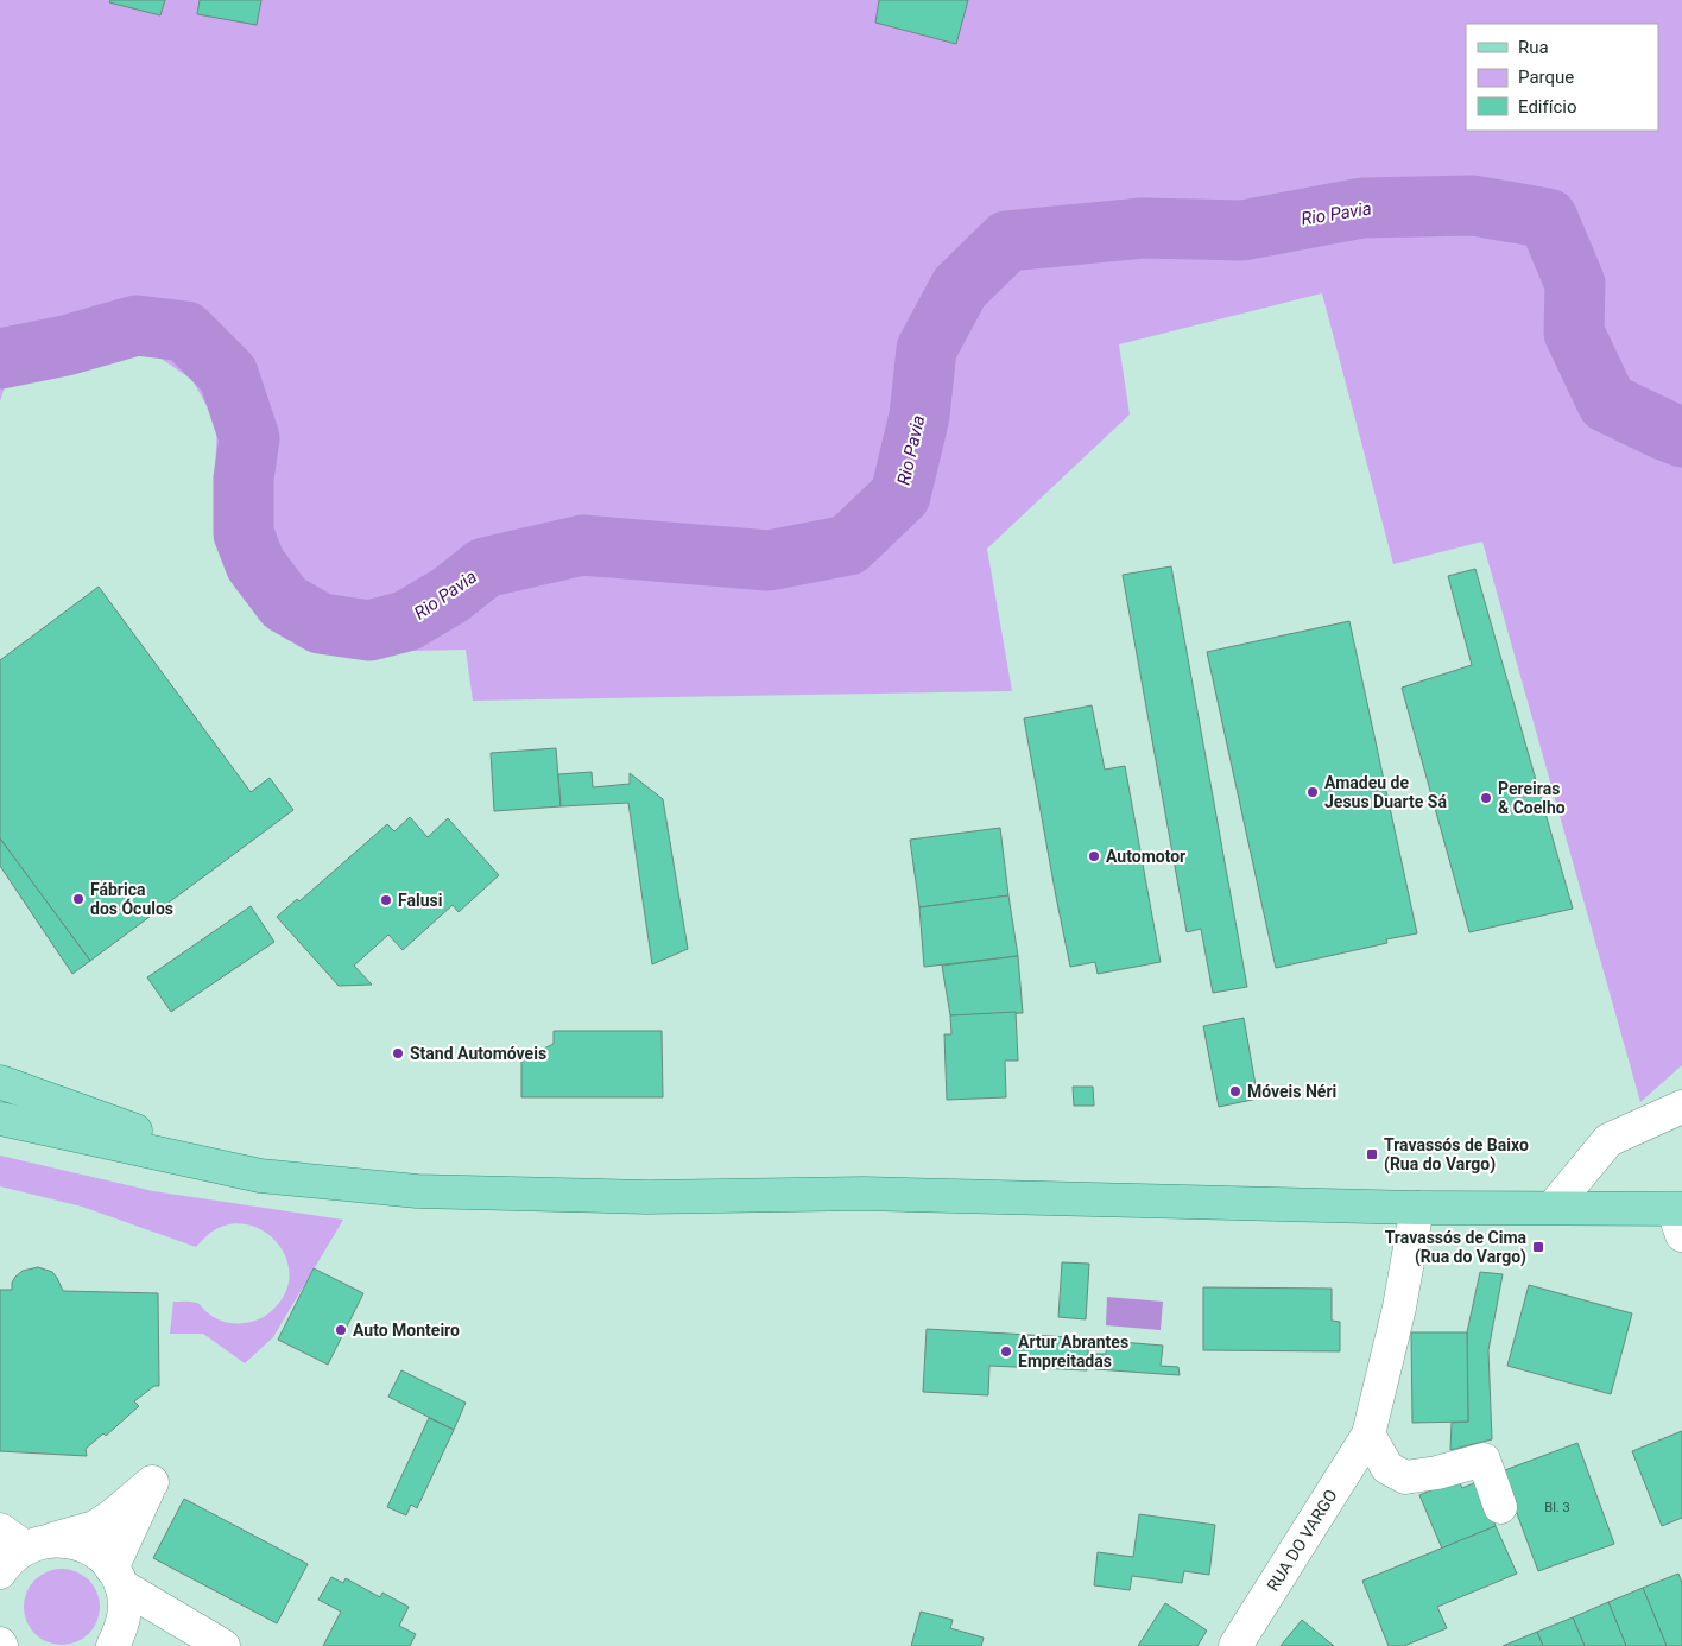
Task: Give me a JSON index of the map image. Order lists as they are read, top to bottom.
{
  "streets": {
    "street": ["RUA DO VARGO"]
  },
  "water": ["Rio Pavia"],
  "places": {
    "other": [
      "Amadeu de Jesus Duarte Sá",
      "Pereiras & Coelho",
      "Automotor",
      "Fábrica dos Óculos",
      "Falusi",
      "Stand Automóveis",
      "Móveis Néri",
      "Auto Monteiro",
      "Artur Abrantes Empreitadas"
    ],
    "transit": ["Travassós de Baixo (Rua do Vargo)", "Travassós de Cima (Rua do Vargo)"]
  },
  "house_numbers": ["Bl. 3"],
  "legend": ["Rua", "Parque", "Edifício"]
}
